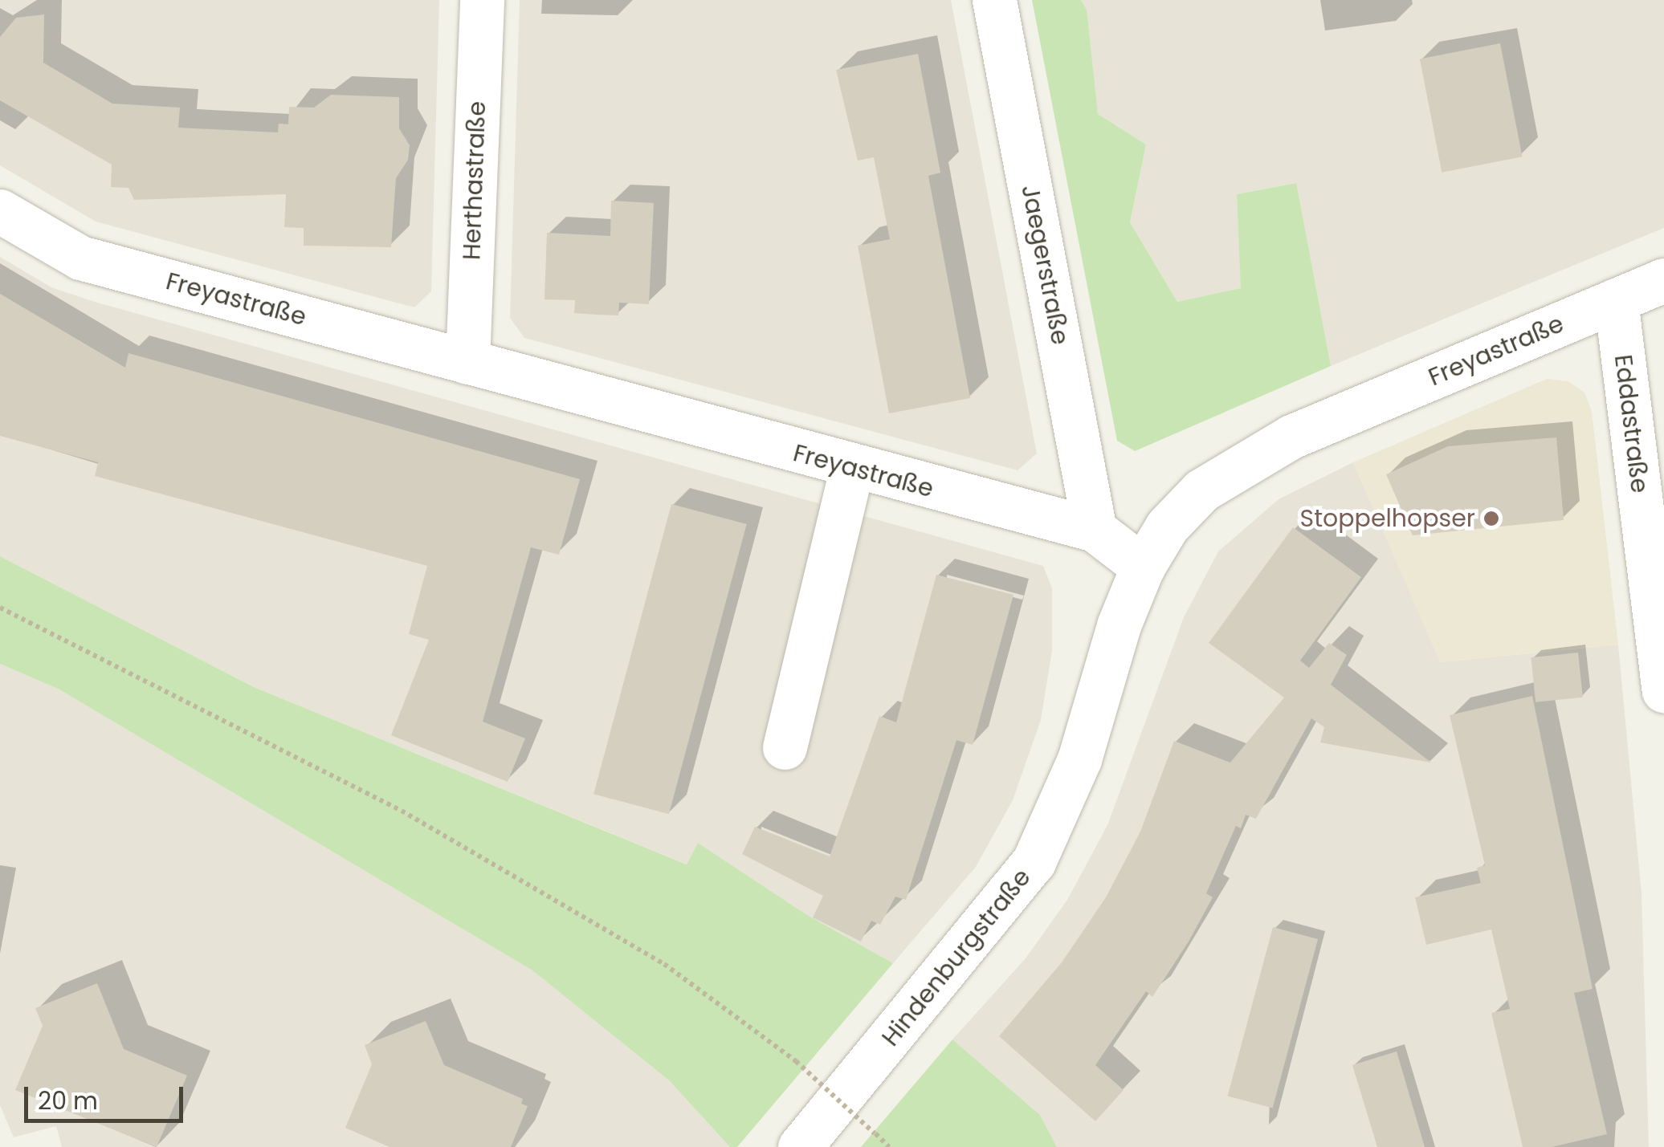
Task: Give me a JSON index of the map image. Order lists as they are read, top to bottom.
{
  "streets": {
    "street": [
      "Herthastraße",
      "Jaegerstraße",
      "Freyastraße",
      "Eddastraße",
      "Hindenburgstraße"
    ]
  },
  "crossings": [
    ["Herthastraße", "Freyastraße"],
    ["Jaegerstraße", "Freyastraße"],
    ["Freyastraße", "Eddastraße"],
    ["Freyastraße", "Hindenburgstraße"]
  ],
  "places": ["Stoppelhopser"],
  "scale_bar": "20 m"
}
